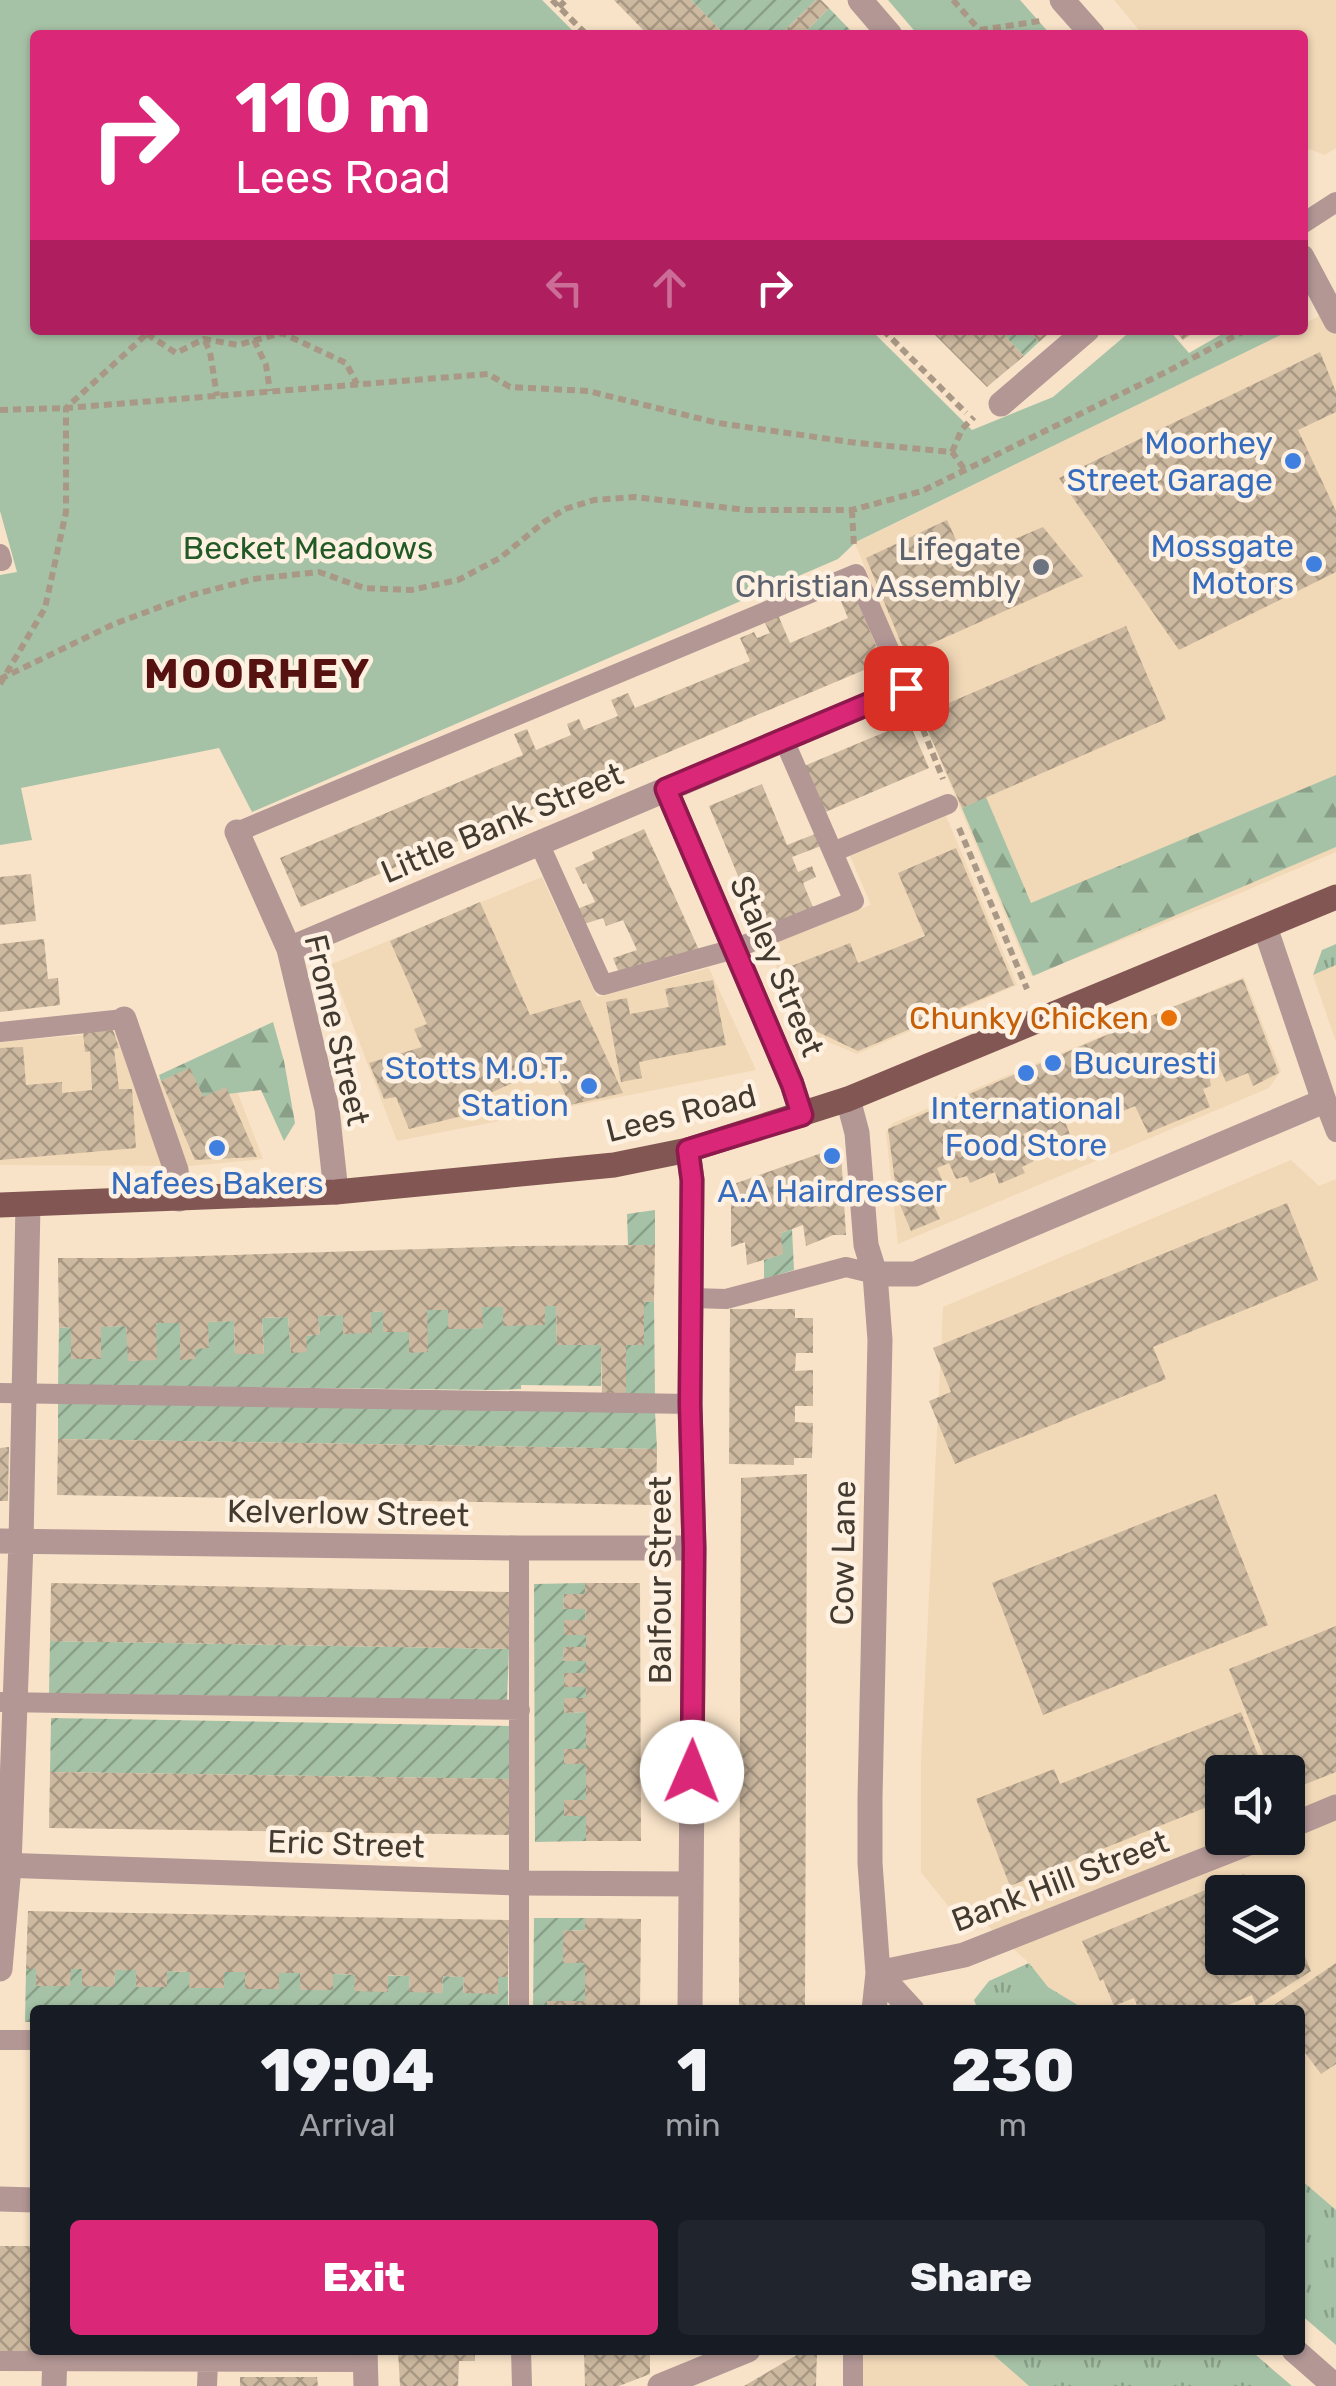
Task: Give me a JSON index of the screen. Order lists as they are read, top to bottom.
{
  "streets": {
    "main road": ["Lees Road"],
    "street": [
      "Little Bank Street",
      "Staley Street",
      "Frome Street",
      "Kelverlow Street",
      "Cow Lane",
      "Balfour Street",
      "Eric Street",
      "Bank Hill Street"
    ]
  },
  "crossings": [
    ["Little Bank Street", "Staley Street"],
    ["Little Bank Street", "Frome Street"],
    ["Staley Street", "Lees Road"],
    ["Frome Street", "Lees Road"],
    ["Lees Road", "Cow Lane"],
    ["Lees Road", "Balfour Street"],
    ["Kelverlow Street", "Balfour Street"],
    ["Cow Lane", "Bank Hill Street"],
    ["Balfour Street", "Eric Street"]
  ],
  "districts": ["MOORHEY"],
  "parks": ["Becket Meadows"],
  "places": [
    "Moorhey Street Garage",
    "Mossgate Motors",
    "Lifegate Christian Assembly",
    "Chunky Chicken",
    "Bucuresti",
    "International Food Store",
    "Stotts M.O.T. Station",
    "Nafees Bakers",
    "A.A Hairdresser"
  ],
  "page": {
    "turn": ["110 m", "Lees Road"],
    "eta": [
      "19:04",
      "Arrival",
      "1",
      "min",
      "230",
      "m"
    ],
    "buttons": ["Exit", "Share"]
  }
}
